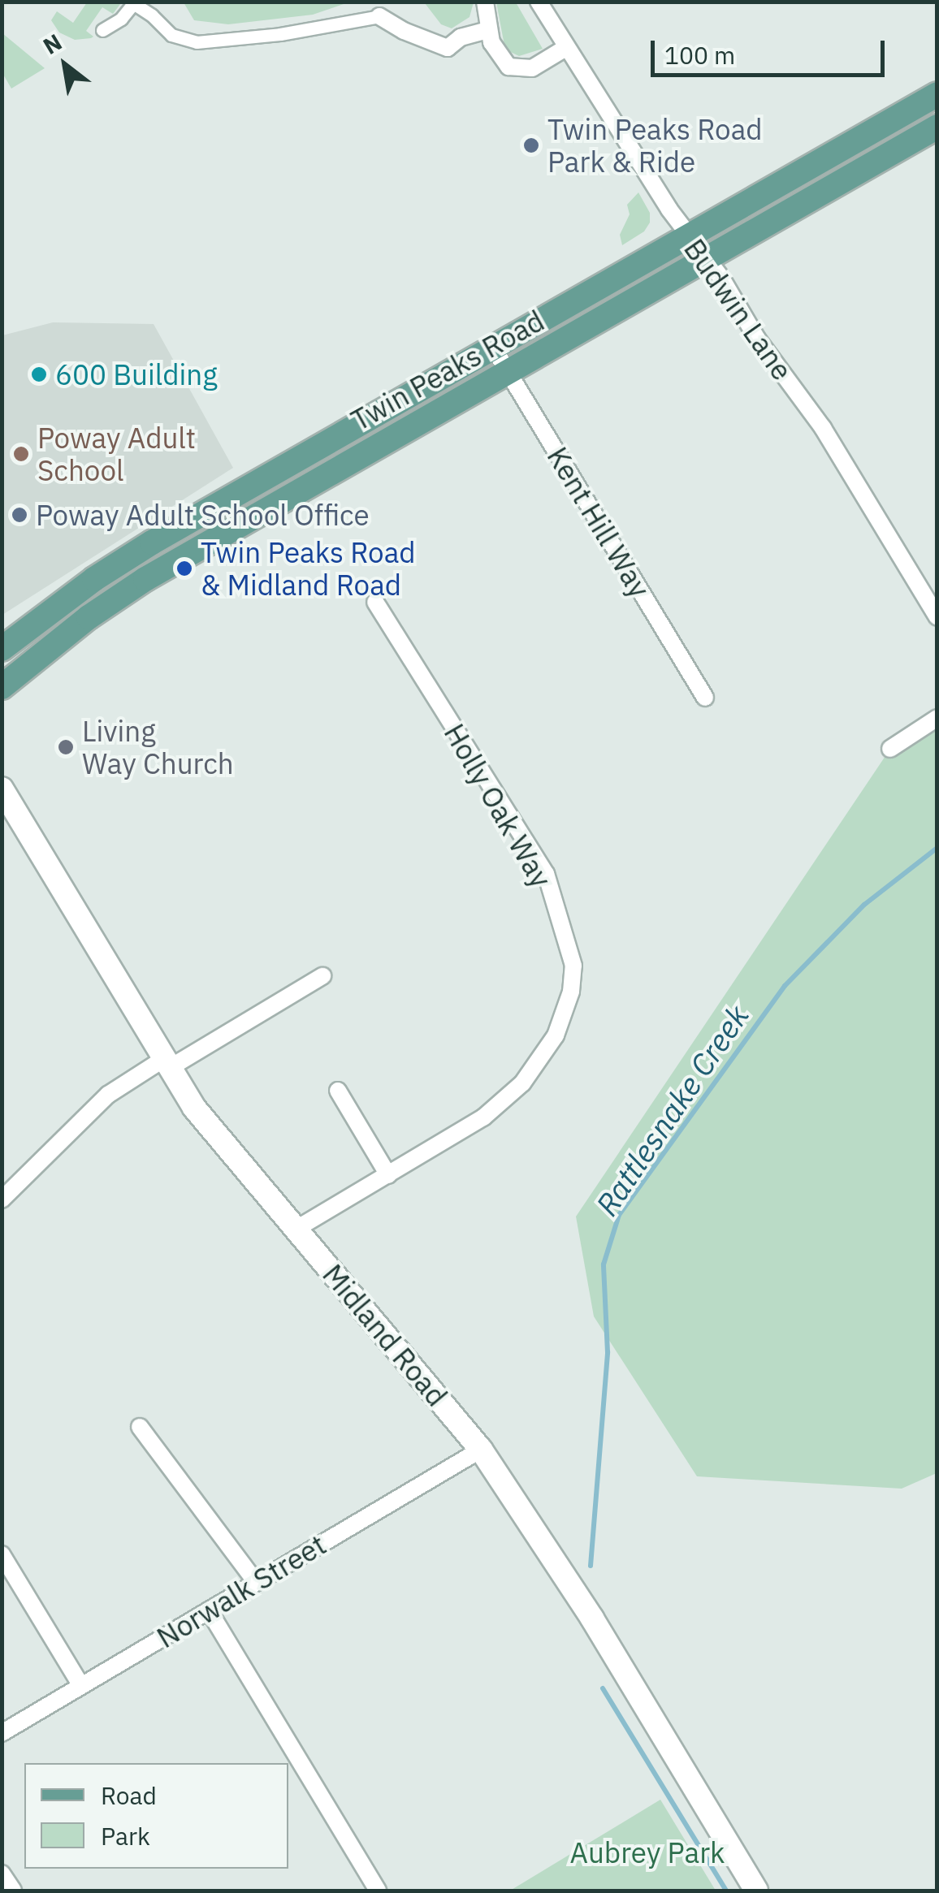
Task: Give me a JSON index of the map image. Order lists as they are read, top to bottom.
{
  "streets": {
    "main road": ["Twin Peaks Road", "Midland Road"],
    "street": [
      "Budwin Lane",
      "Kent Hill Way",
      "Holly Oak Way",
      "Norwalk Street"
    ]
  },
  "crossings": [
    ["Budwin Lane", "Twin Peaks Road"],
    ["Twin Peaks Road", "Kent Hill Way"],
    ["Holly Oak Way", "Midland Road"],
    ["Midland Road", "Norwalk Street"]
  ],
  "water": ["Rattlesnake Creek"],
  "parks": ["Aubrey Park"],
  "places": [
    "Twin Peaks Road Park & Ride",
    "600 Building",
    "Poway Adult School",
    "Poway Adult School Office",
    "Twin Peaks Road & Midland Road",
    "Living Way Church"
  ],
  "legend": ["Road", "Park"],
  "scale_bar": "100 m",
  "north": "top left"
}
